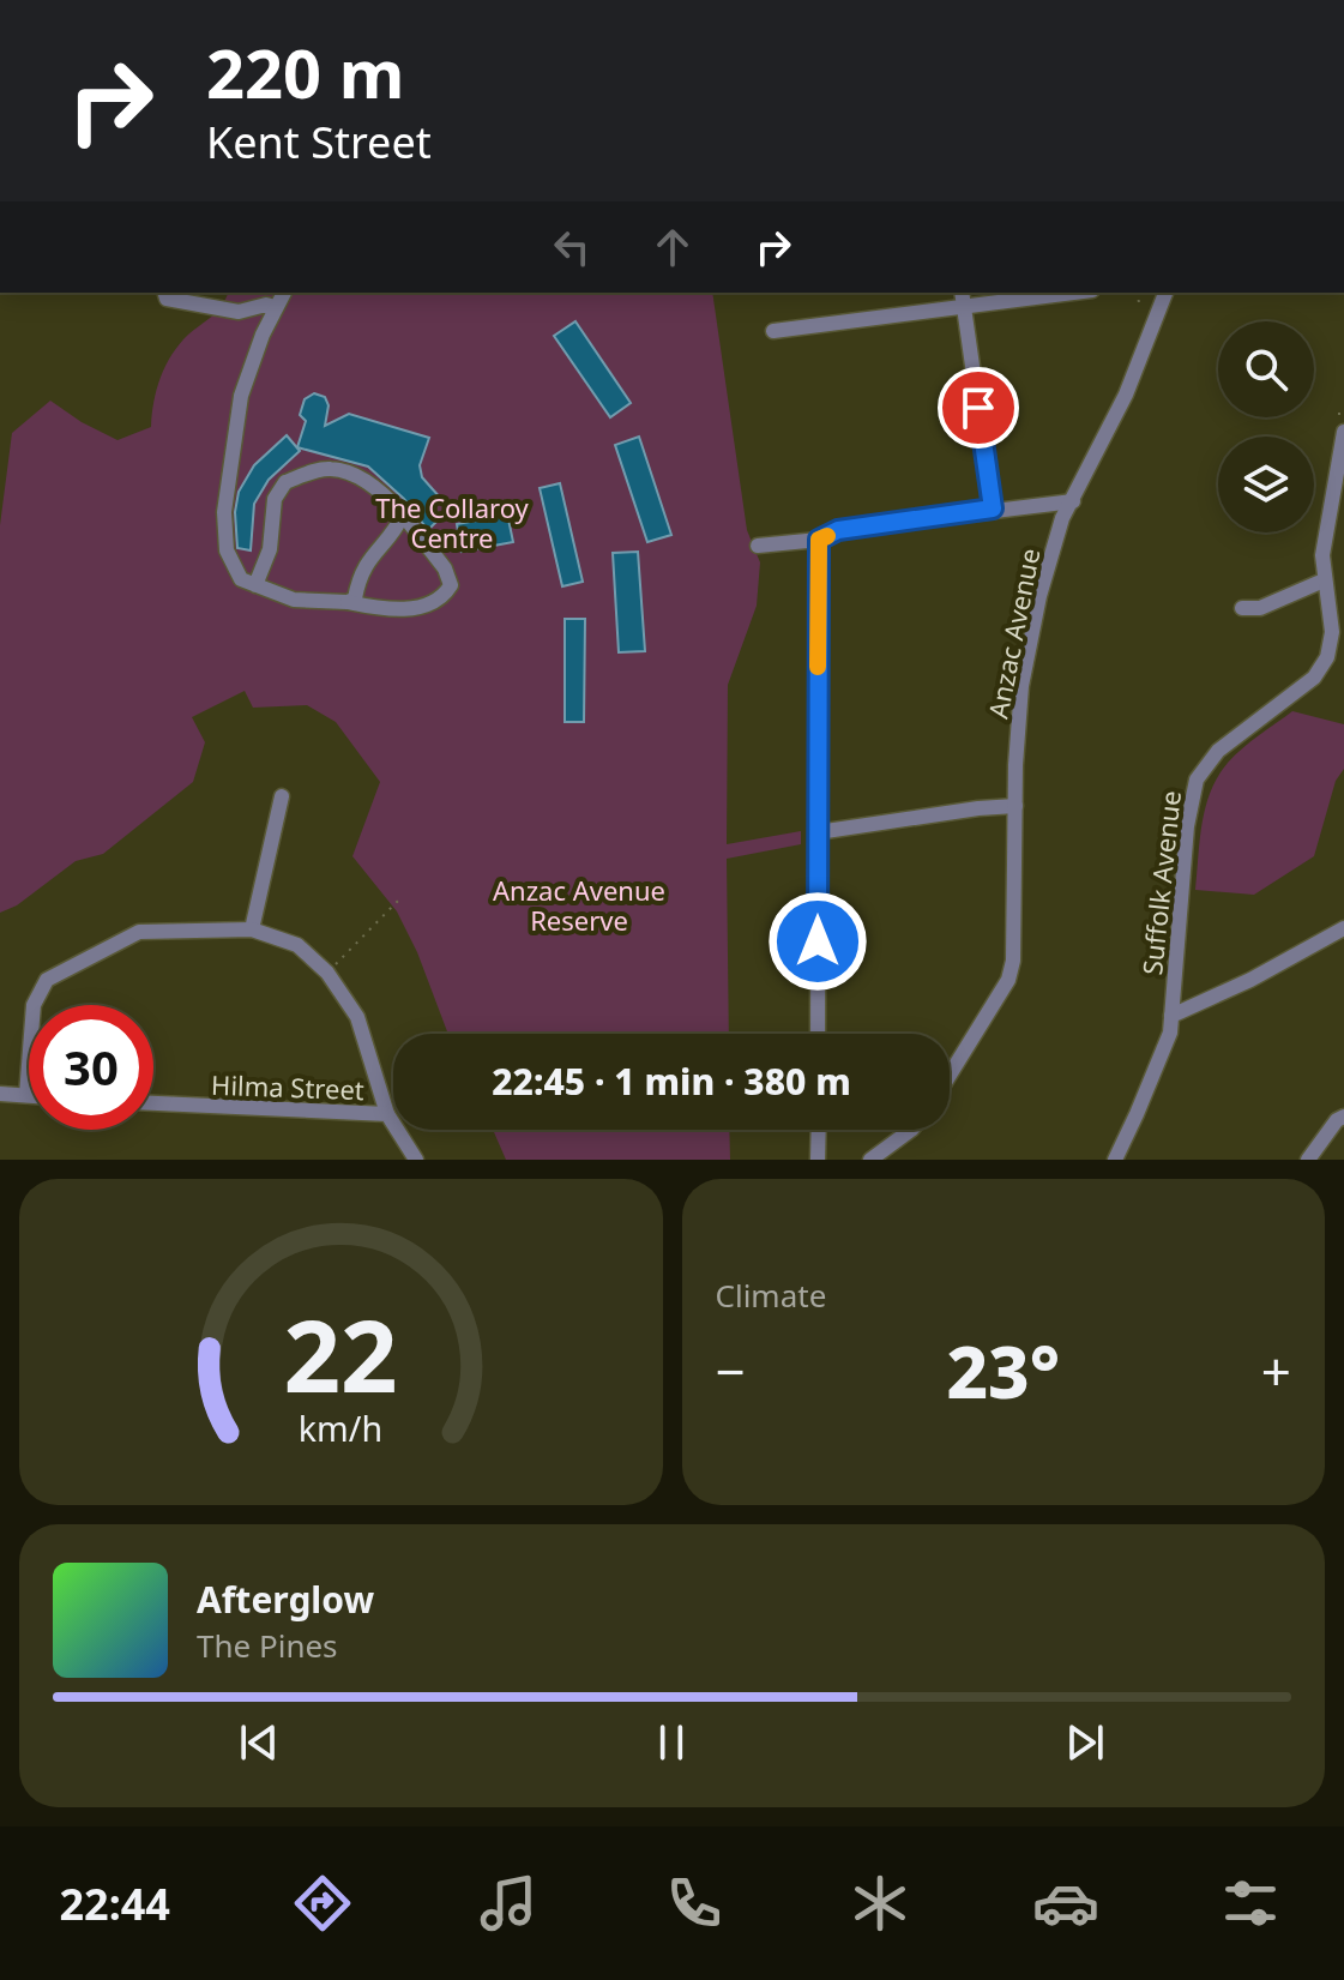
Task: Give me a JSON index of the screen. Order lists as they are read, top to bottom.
{
  "streets": {
    "street": ["Anzac Avenue", "Suffolk Avenue", "Hilma Street"]
  },
  "parks": ["The Collaroy Centre", "Anzac Avenue Reserve"],
  "page": {
    "turn": ["220 m", "Kent Street"],
    "limit": "30",
    "trip": "22:45 · 1 min · 380 m",
    "tile": "Climate",
    "heat": ["−", "23°", "+"],
    "song": ["Afterglow", "The Pines"],
    "tabs": "22:44",
    "gauge": ["22", "km/h"]
  }
}
